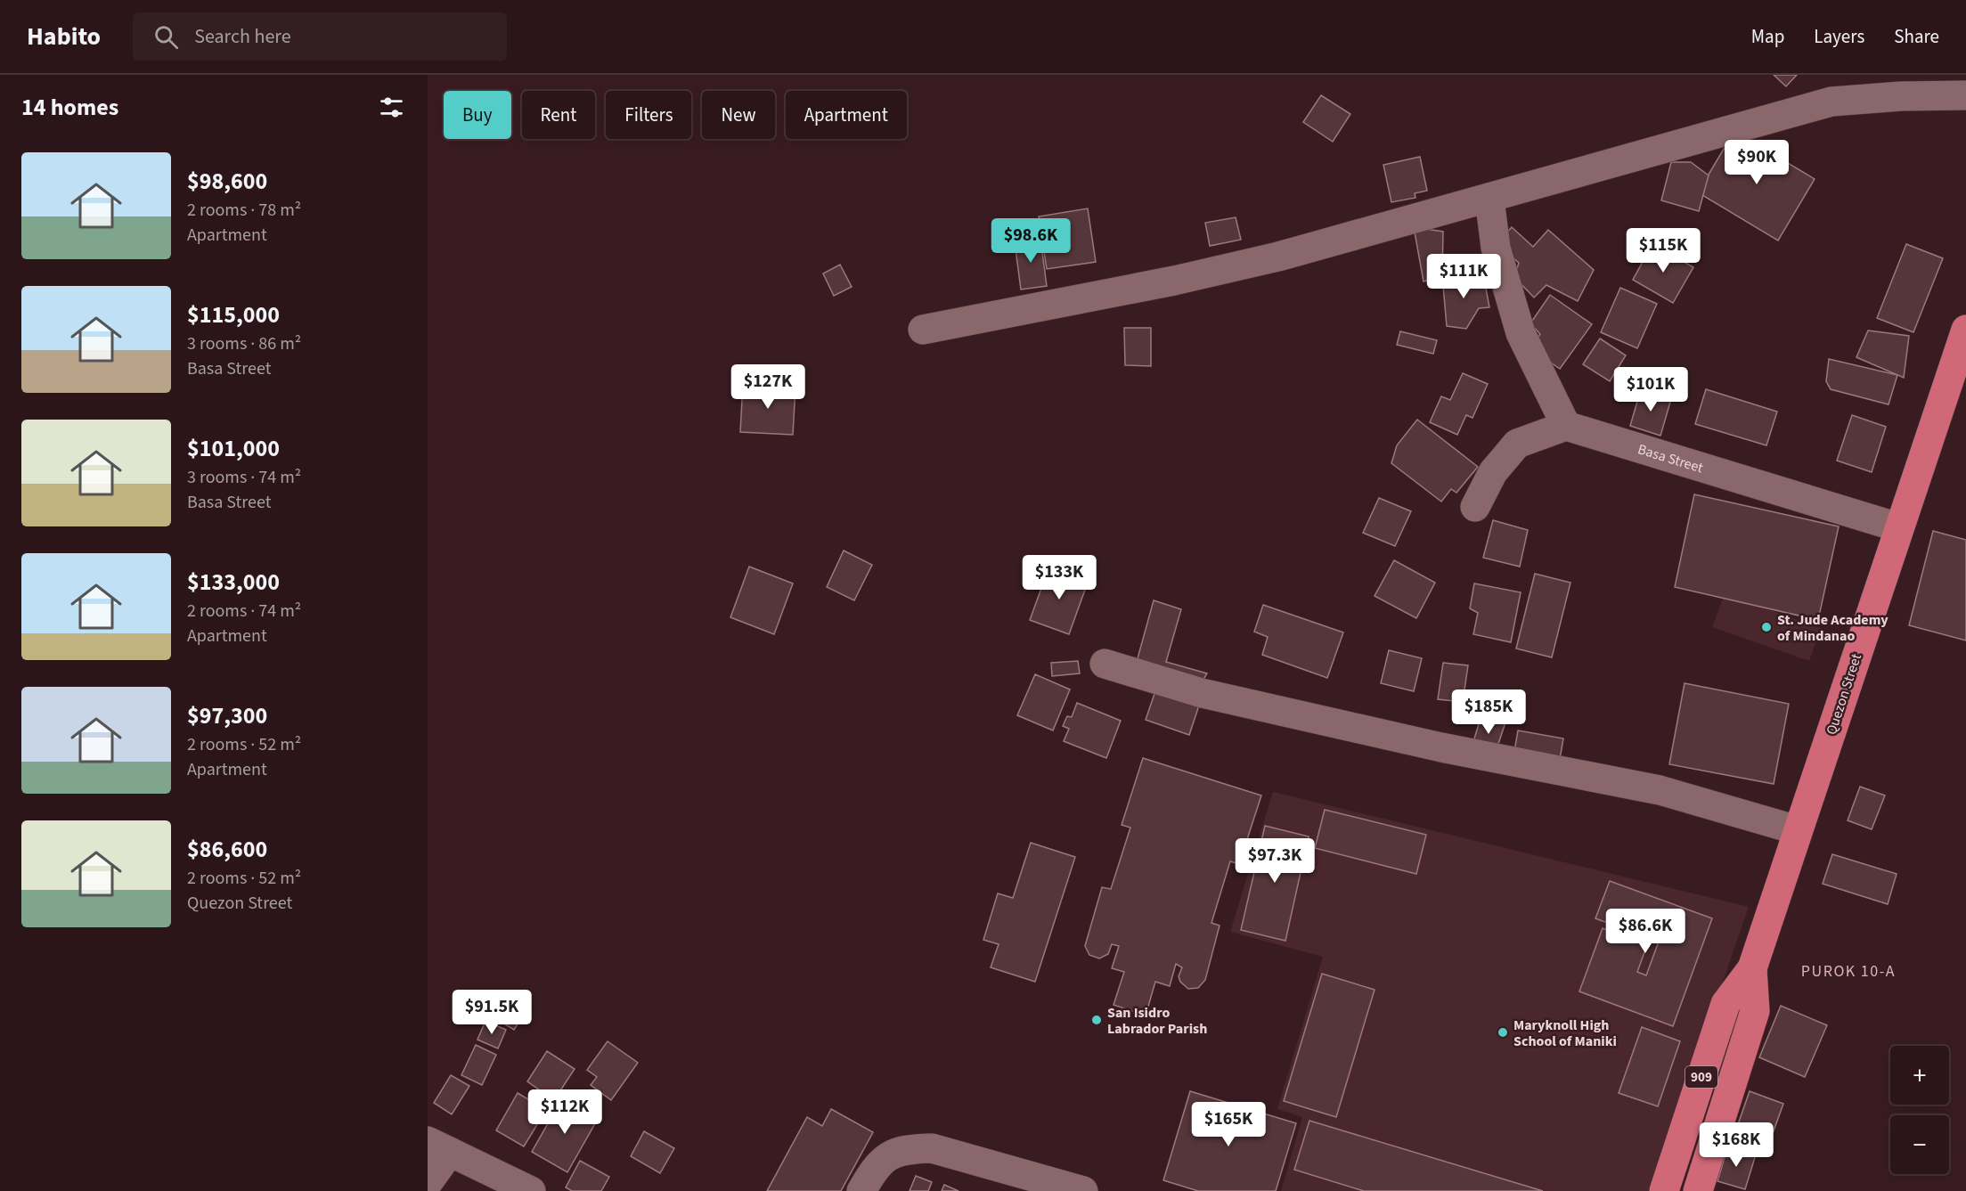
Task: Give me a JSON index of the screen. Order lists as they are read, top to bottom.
{
  "streets": {
    "highway": ["Quezon Street", "909"],
    "street": ["Basa Street"]
  },
  "crossings": [
    ["Basa Street", "Quezon Street"]
  ],
  "districts": ["PUROK 10-A"],
  "places": ["St. Jude Academy of Mindanao", "San Isidro Labrador Parish", "Maryknoll High School of Maniki"],
  "page": {
    "header": "Habito",
    "search": "Search here",
    "nav": ["Map", "Layers", "Share"],
    "heading": "14 homes",
    "chip": [
      "Buy",
      "Rent",
      "Filters",
      "New",
      "Apartment"
    ],
    "list": [
      {
        "name": "$98,600",
        "note": "2 rooms · 78 m² · Apartment"
      },
      {
        "name": "$115,000",
        "note": "3 rooms · 86 m² · Basa Street"
      },
      {
        "name": "$101,000",
        "note": "3 rooms · 74 m² · Basa Street"
      },
      {
        "name": "$133,000",
        "note": "2 rooms · 74 m² · Apartment"
      },
      {
        "name": "$97,300",
        "note": "2 rooms · 52 m² · Apartment"
      },
      {
        "name": "$86,600",
        "note": "2 rooms · 52 m² · Quezon Street"
      }
    ],
    "price": [
      "$90K",
      "$98.6K",
      "$115K",
      "$111K",
      "$127K",
      "$101K",
      "$133K",
      "$185K",
      "$97.3K",
      "$86.6K",
      "$91.5K",
      "$112K",
      "$165K",
      "$168K"
    ],
    "map_buttons": ["+", "−"]
  }
}
